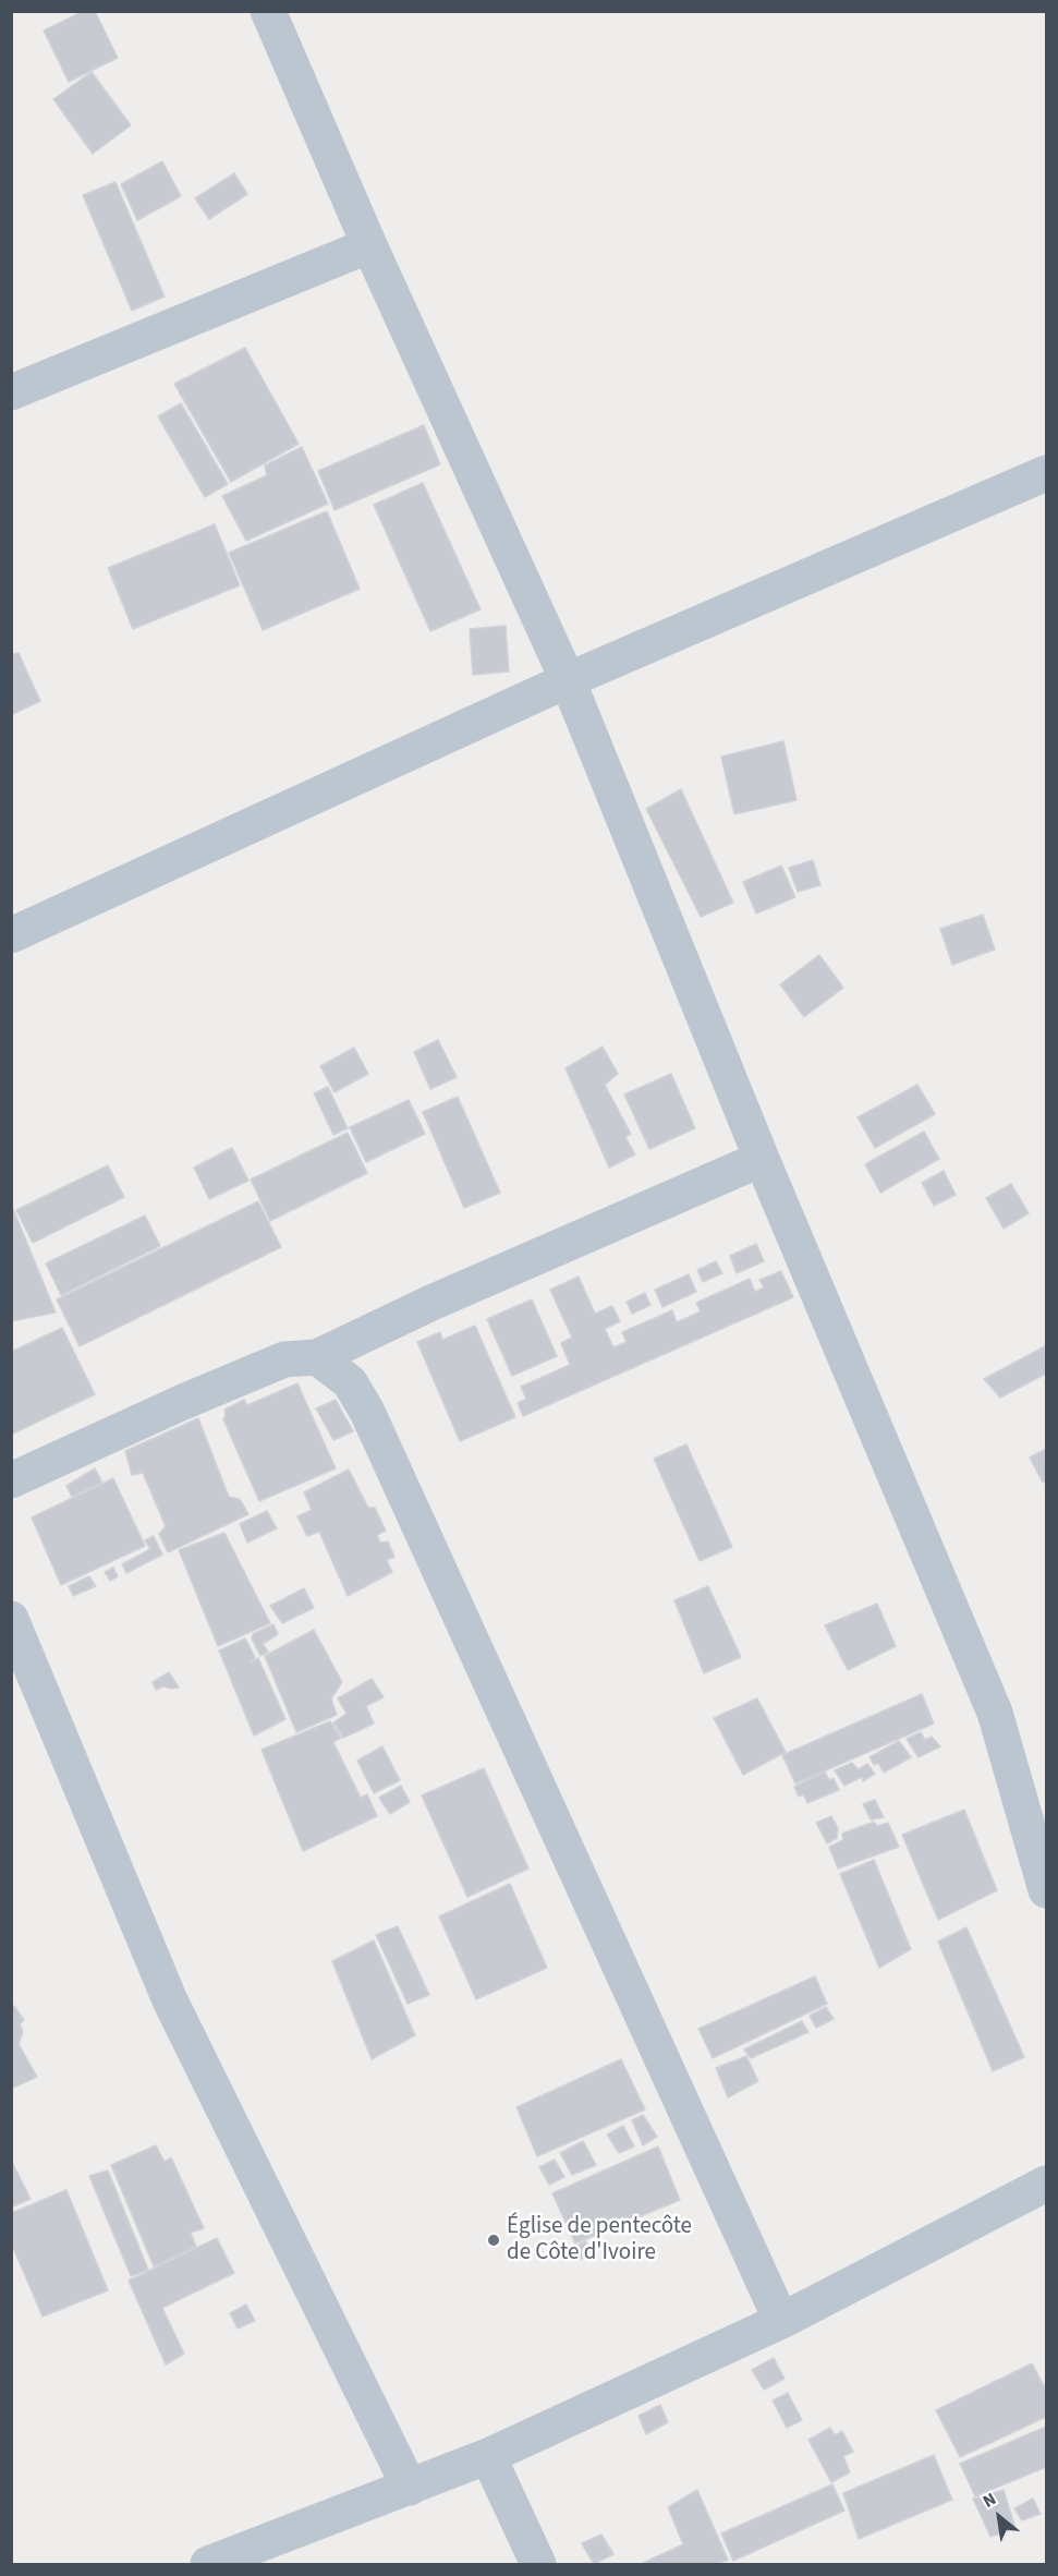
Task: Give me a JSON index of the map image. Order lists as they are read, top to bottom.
{
  "places": ["Église de pentecôte de Côte d'Ivoire"],
  "north": "top left"
}
